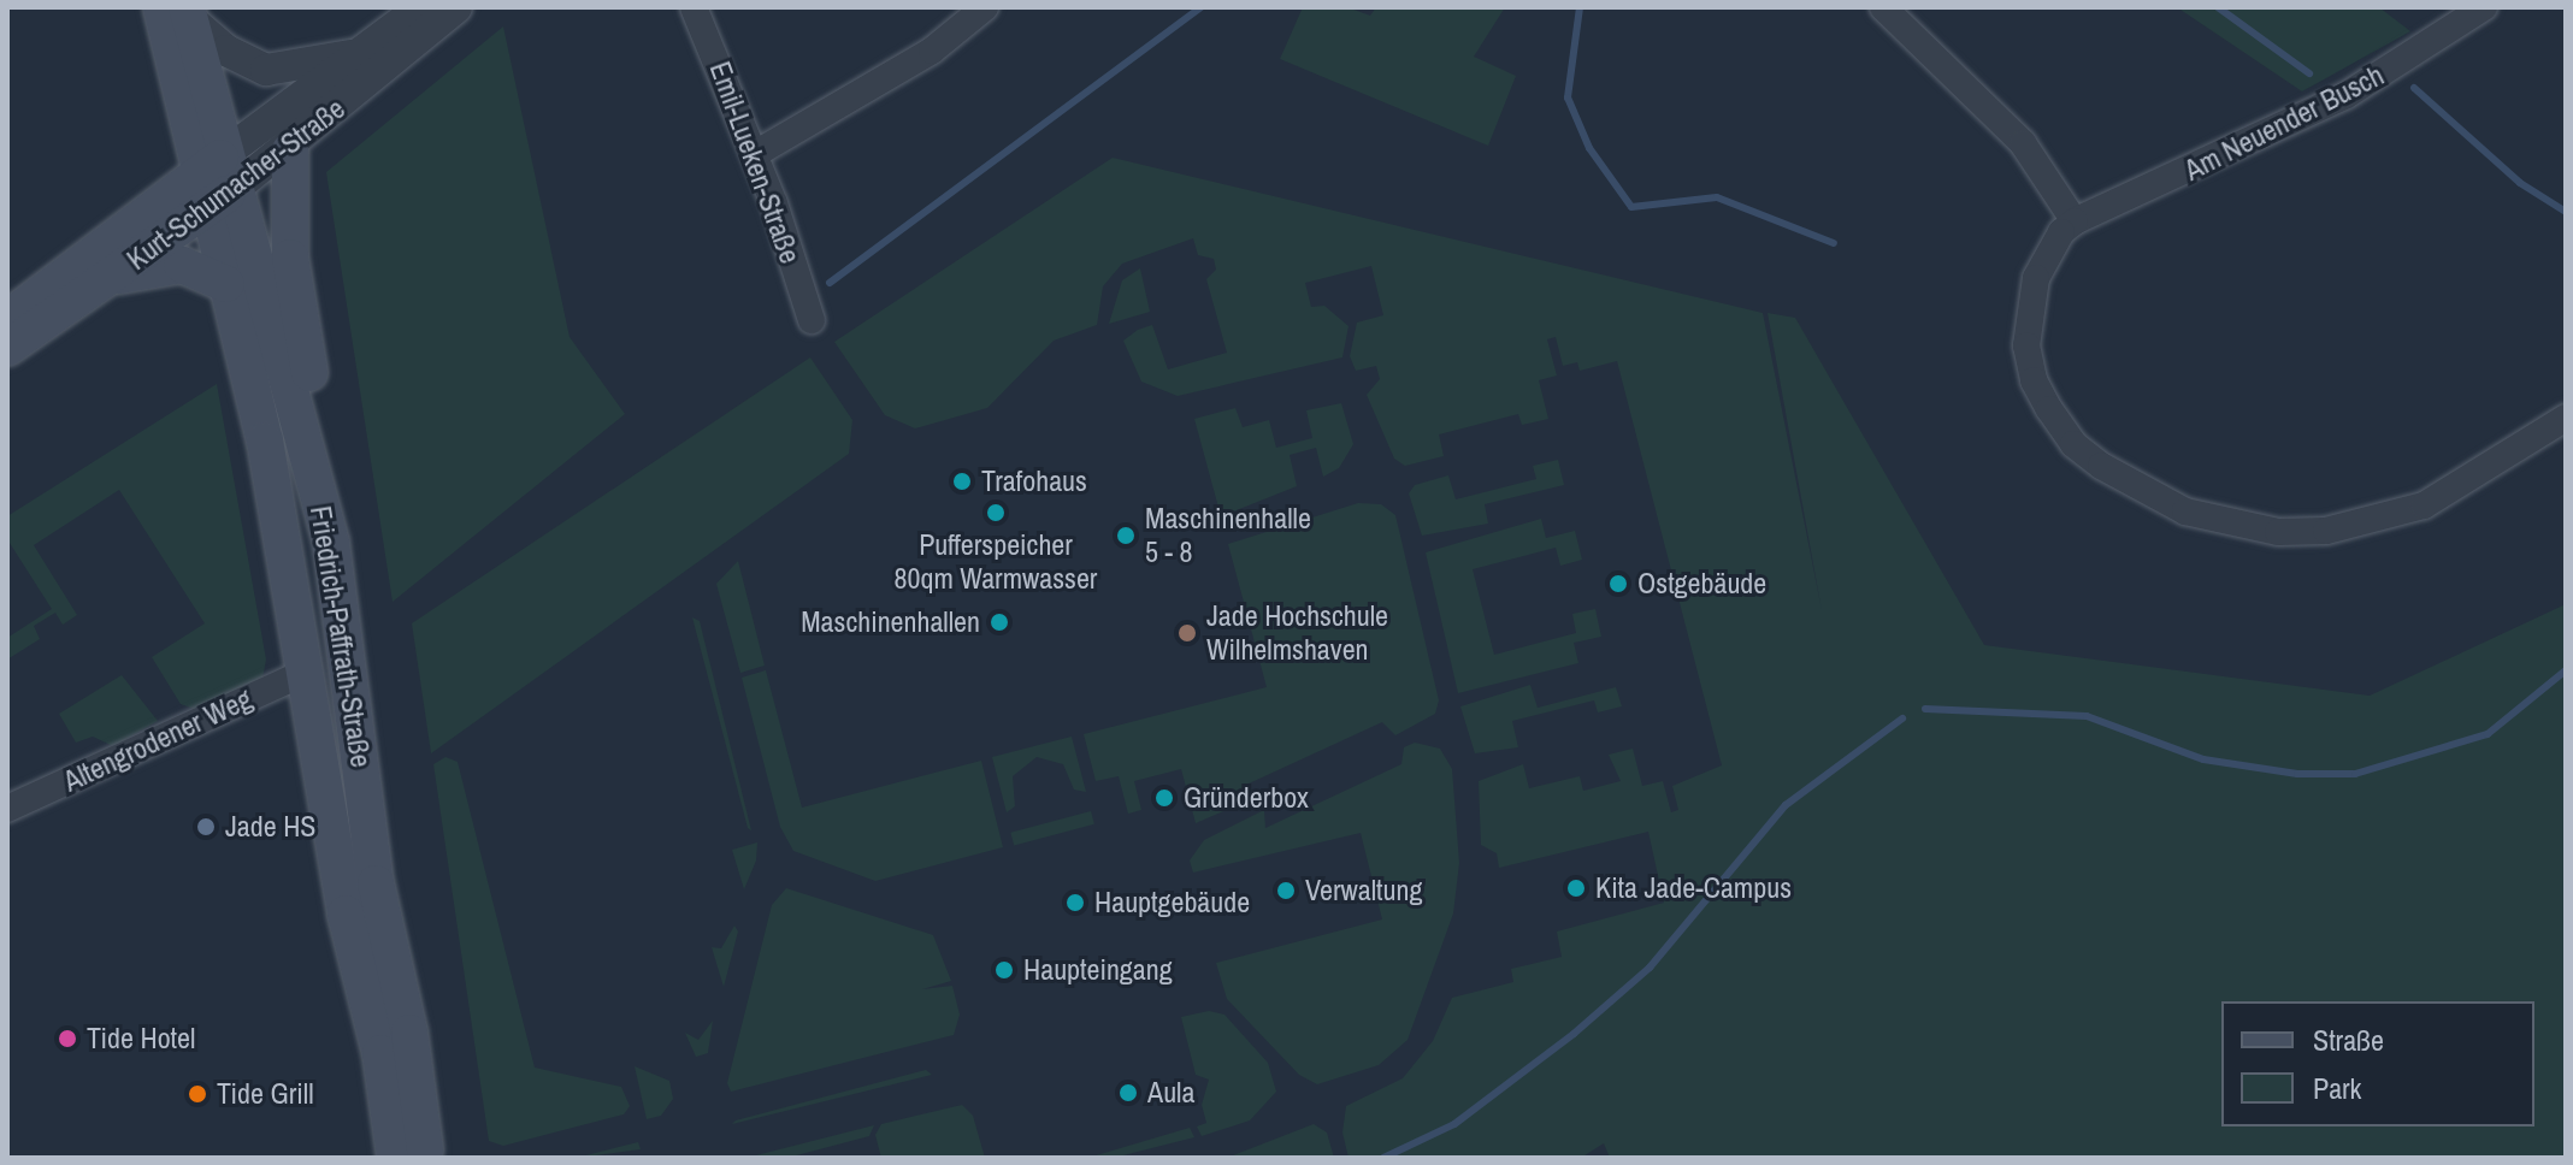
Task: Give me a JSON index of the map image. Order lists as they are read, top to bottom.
{
  "streets": {
    "main road": ["Kurt-Schumacher-Straße", "Friedrich-Paffrath-Straße"],
    "street": ["Am Neuender Busch", "Emil-Lueken-Straße", "Altengrodener Weg"]
  },
  "crossings": [
    ["Kurt-Schumacher-Straße", "Friedrich-Paffrath-Straße"],
    ["Friedrich-Paffrath-Straße", "Altengrodener Weg"]
  ],
  "places": [
    "Trafohaus",
    "Pufferspeicher 80qm Warmwasser",
    "Maschinenhalle 5 - 8",
    "Ostgebäude",
    "Maschinenhallen",
    "Jade Hochschule Wilhelmshaven",
    "Gründerbox",
    "Jade HS",
    "Kita Jade-Campus",
    "Verwaltung",
    "Hauptgebäude",
    "Haupteingang",
    "Tide Hotel",
    "Aula",
    "Tide Grill"
  ],
  "legend": ["Straße", "Park"]
}
